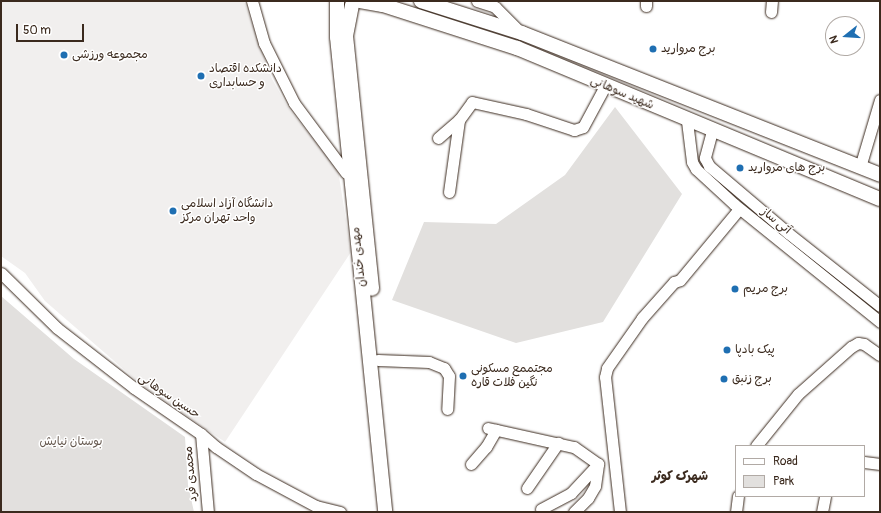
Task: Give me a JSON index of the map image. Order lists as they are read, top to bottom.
{
  "streets": {
    "main road": ["شهید سوهانی", "مهدی خندان"],
    "street": ["آتی ساز", "حسین سوهانی", "محمدی فرد"]
  },
  "crossings": [
    ["شهید سوهانی", "آتی ساز"],
    ["شهید سوهانی", "مهدی خندان"],
    ["حسین سوهانی", "محمدی فرد"]
  ],
  "districts": ["شهرک کوثر"],
  "parks": ["بوستان نیایش"],
  "places": [
    "برج مروارید",
    "مجموعه ورزشی",
    "دانشکده اقتصاد و حسابداری",
    "برج های مروارید",
    "دانشگاه آزاد اسلامی واحد تهران مرکز",
    "برج مریم",
    "پیک بادپا",
    "مجتممع مسکونی نگین فلات قاره",
    "برج زنبق"
  ],
  "legend": ["Road", "Park"],
  "scale_bar": "50 m",
  "north": "left"
}
